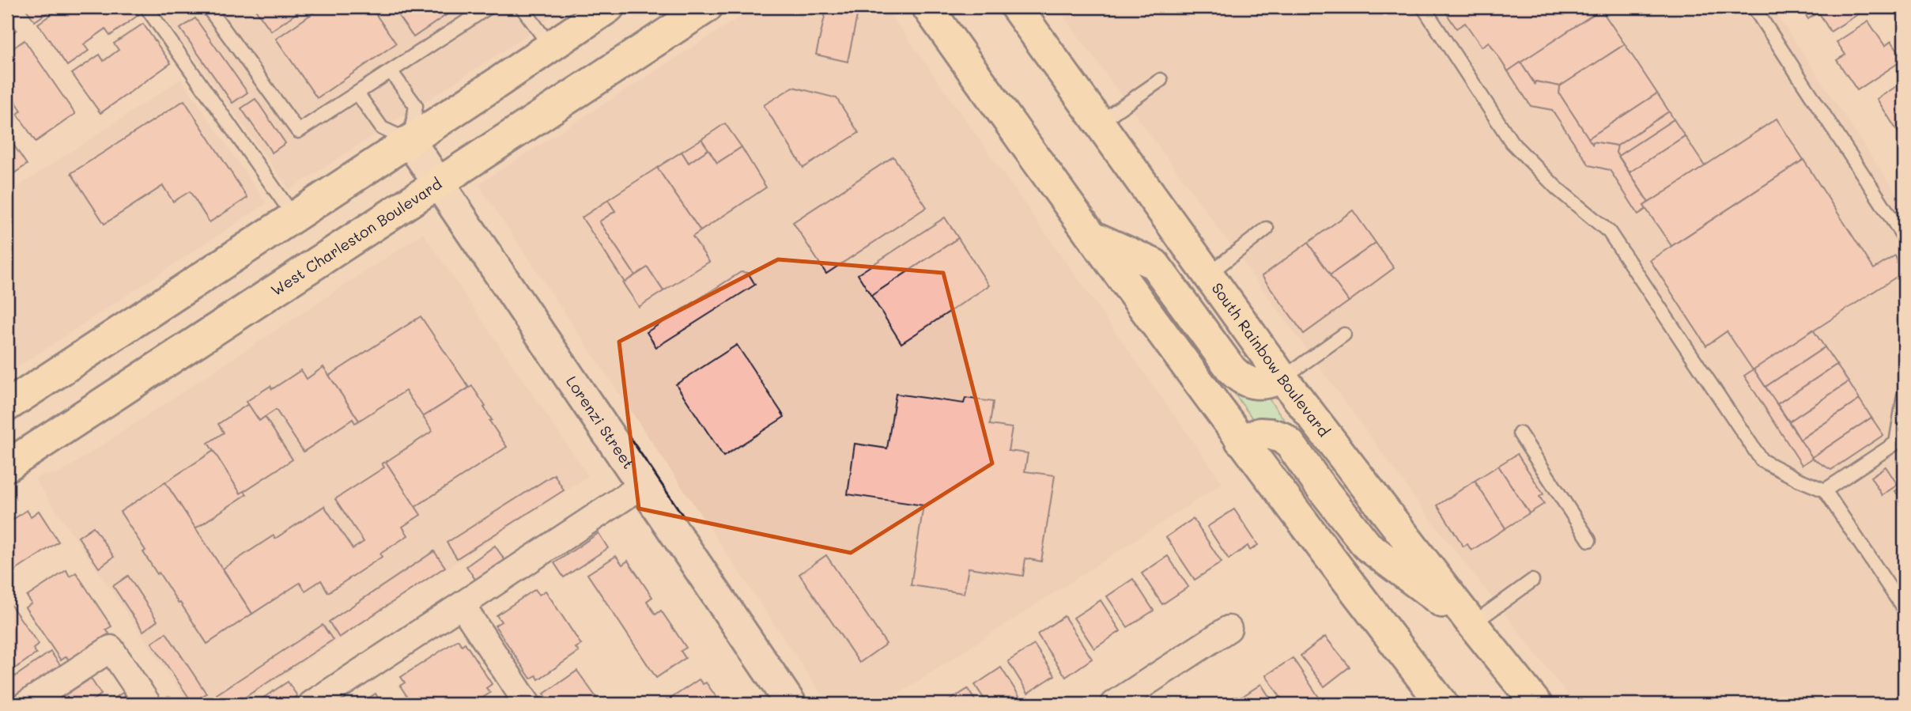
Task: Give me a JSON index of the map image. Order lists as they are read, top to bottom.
{
  "streets": {
    "main road": ["West Charleston Boulevard", "South Rainbow Boulevard"],
    "street": ["Lorenzi Street"]
  },
  "crossings": [
    ["West Charleston Boulevard", "Lorenzi Street"]
  ]
}
